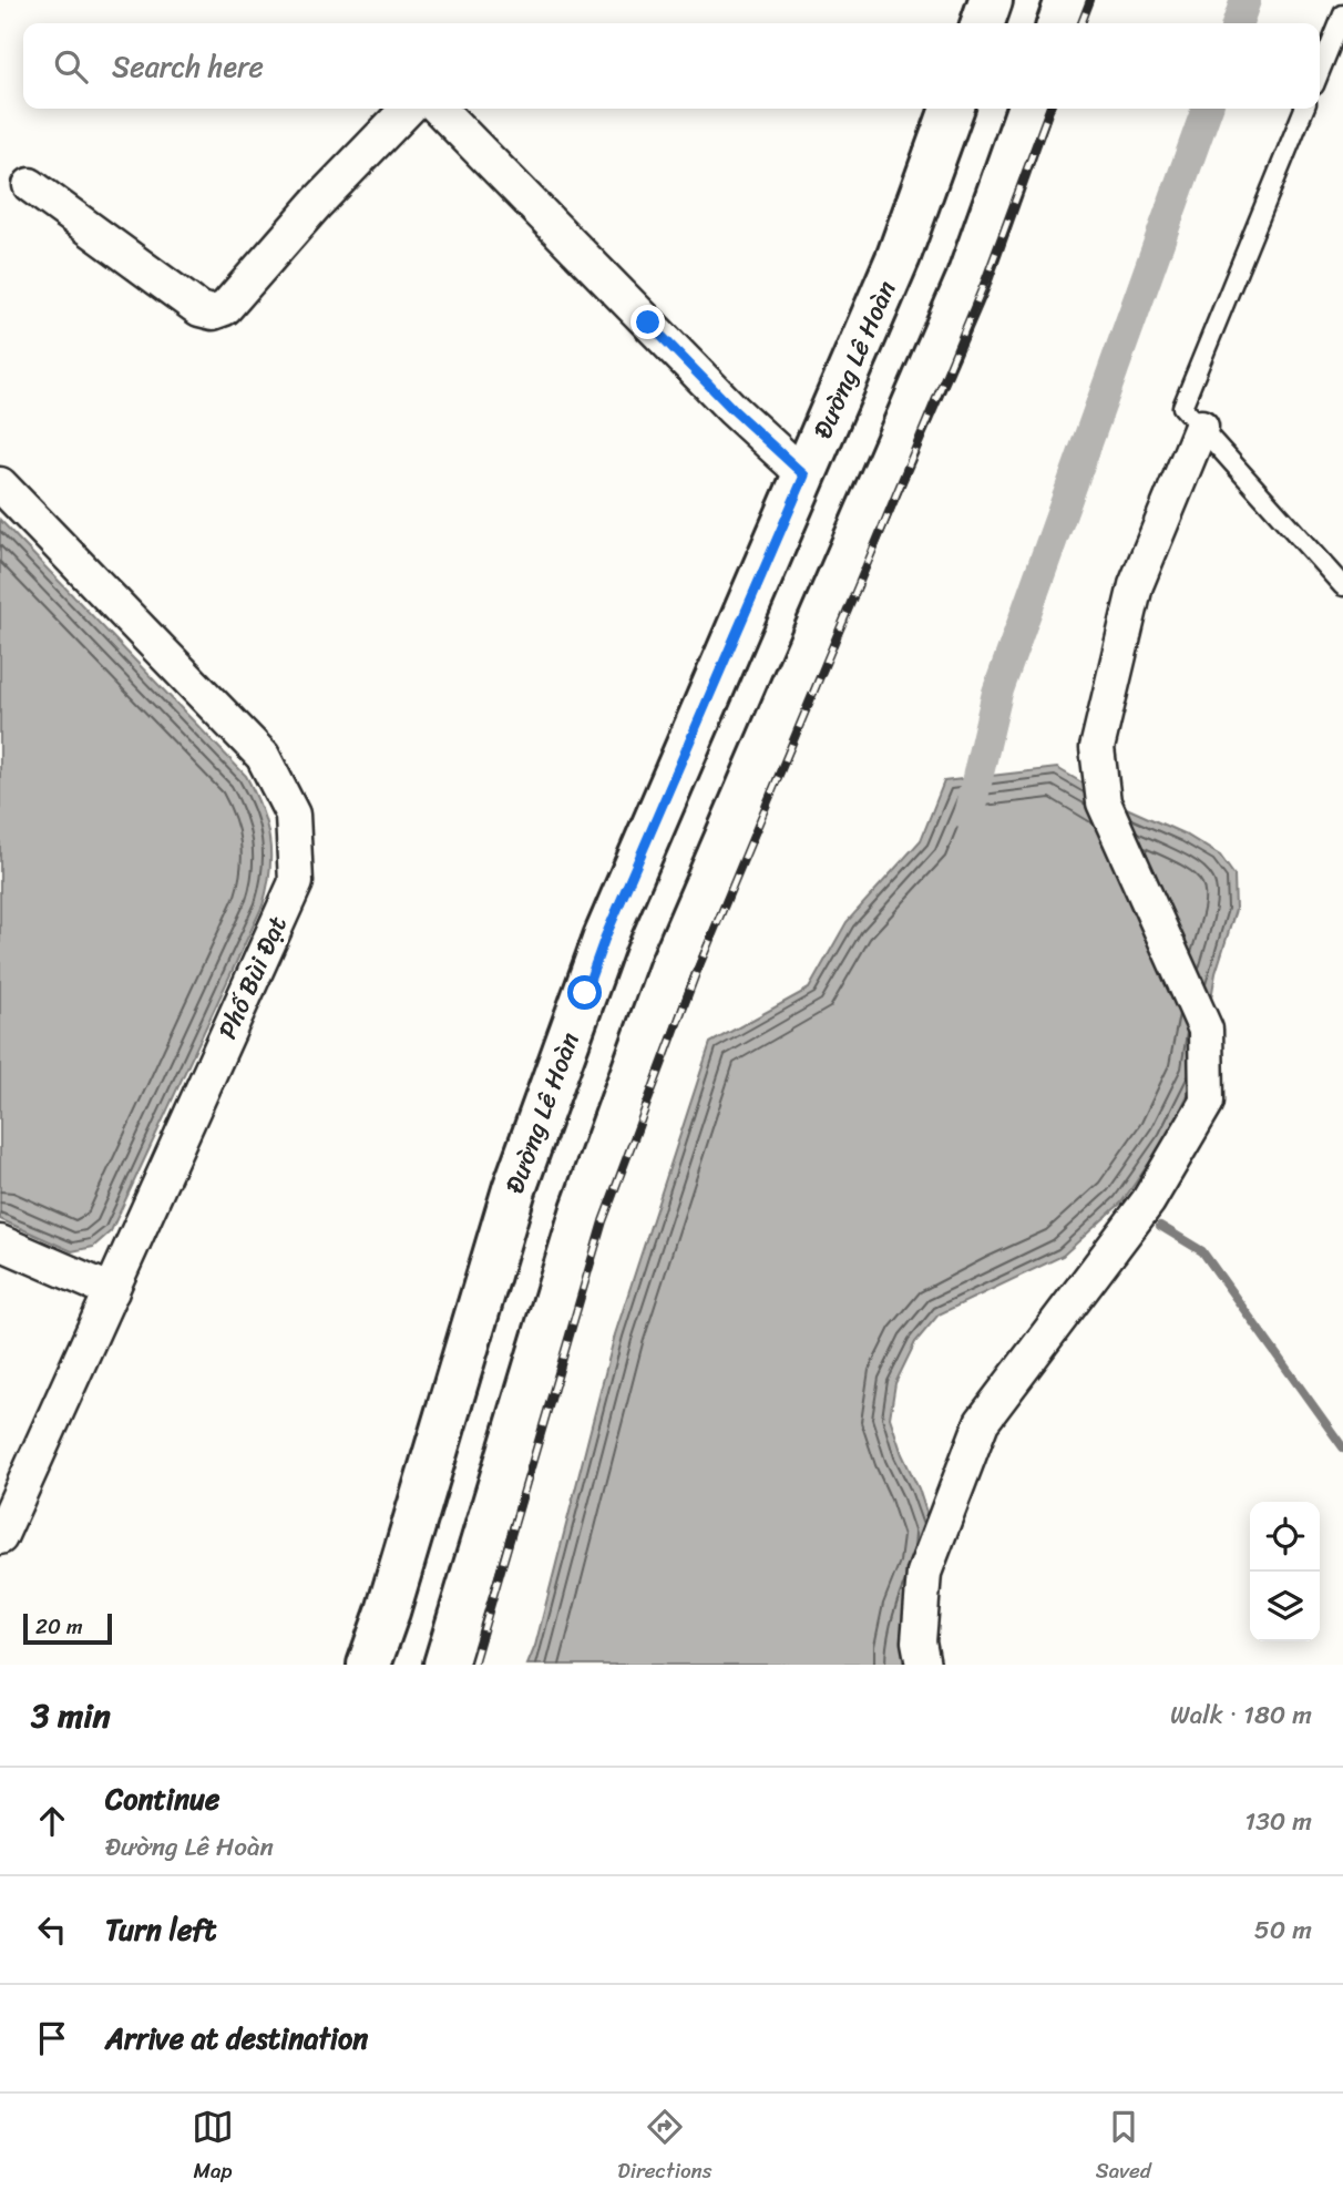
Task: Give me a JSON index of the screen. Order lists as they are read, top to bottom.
{
  "streets": {
    "main road": ["Đường Lê Hoàn"],
    "street": ["Phố Bùi Đạt"]
  },
  "scale_bar": "20 m",
  "page": {
    "search": "Search here",
    "scale": "20 m",
    "heading": ["3 min", "Walk · 180 m"],
    "list": [
      ["Continue", "Đường Lê Hoàn", "130 m"],
      ["Turn left", "50 m"],
      "Arrive at destination"
    ],
    "nav": ["Map", "Directions", "Saved"]
  }
}
